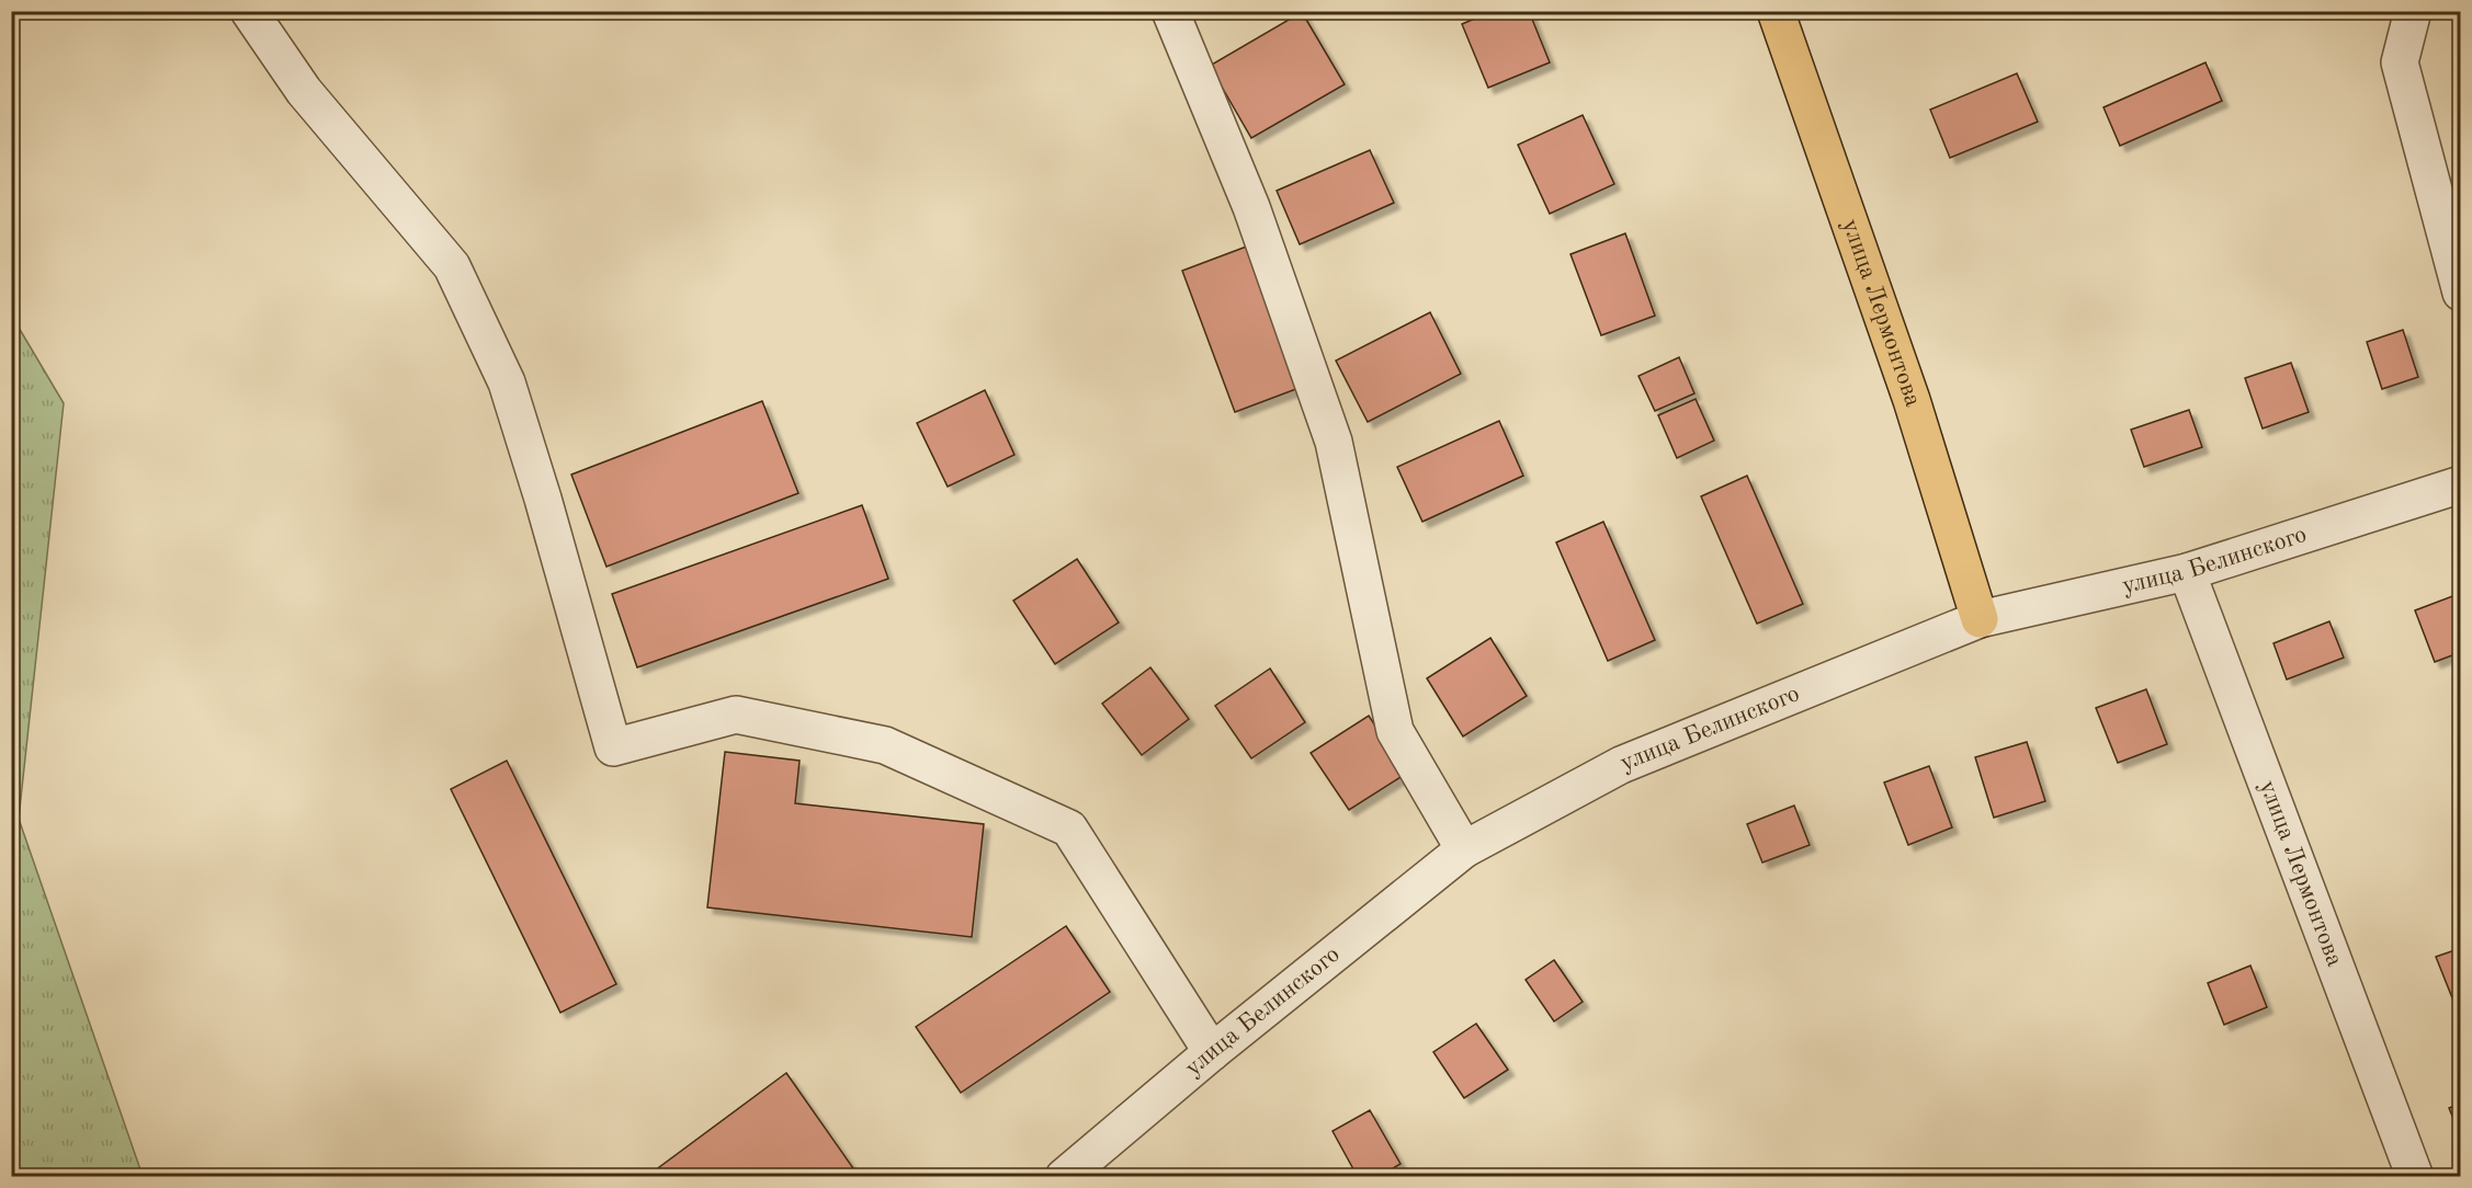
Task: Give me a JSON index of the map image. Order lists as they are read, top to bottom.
{
  "streets": {
    "main road": ["улица Лермонтова"],
    "street": ["улица Белинского"]
  },
  "crossings": [
    ["улица Лермонтова", "улица Белинского"]
  ]
}
